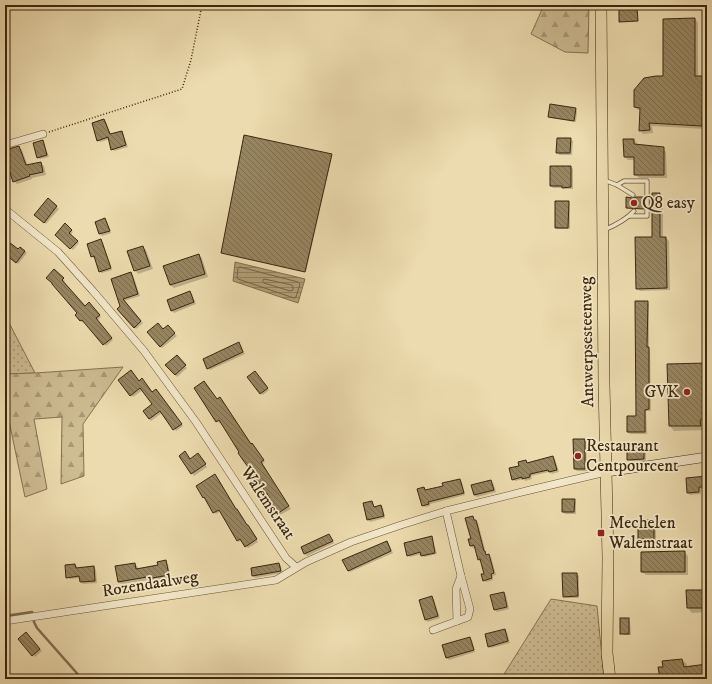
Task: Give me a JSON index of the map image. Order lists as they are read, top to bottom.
{
  "streets": {
    "main road": ["Antwerpsesteenweg"],
    "street": ["Walemstraat", "Rozendaalweg"]
  },
  "crossings": [
    ["Walemstraat", "Rozendaalweg"]
  ],
  "places": {
    "other": ["Q8 easy", "GVK", "Restaurant Centpourcent"],
    "transit": ["Mechelen Walemstraat"]
  }
}
